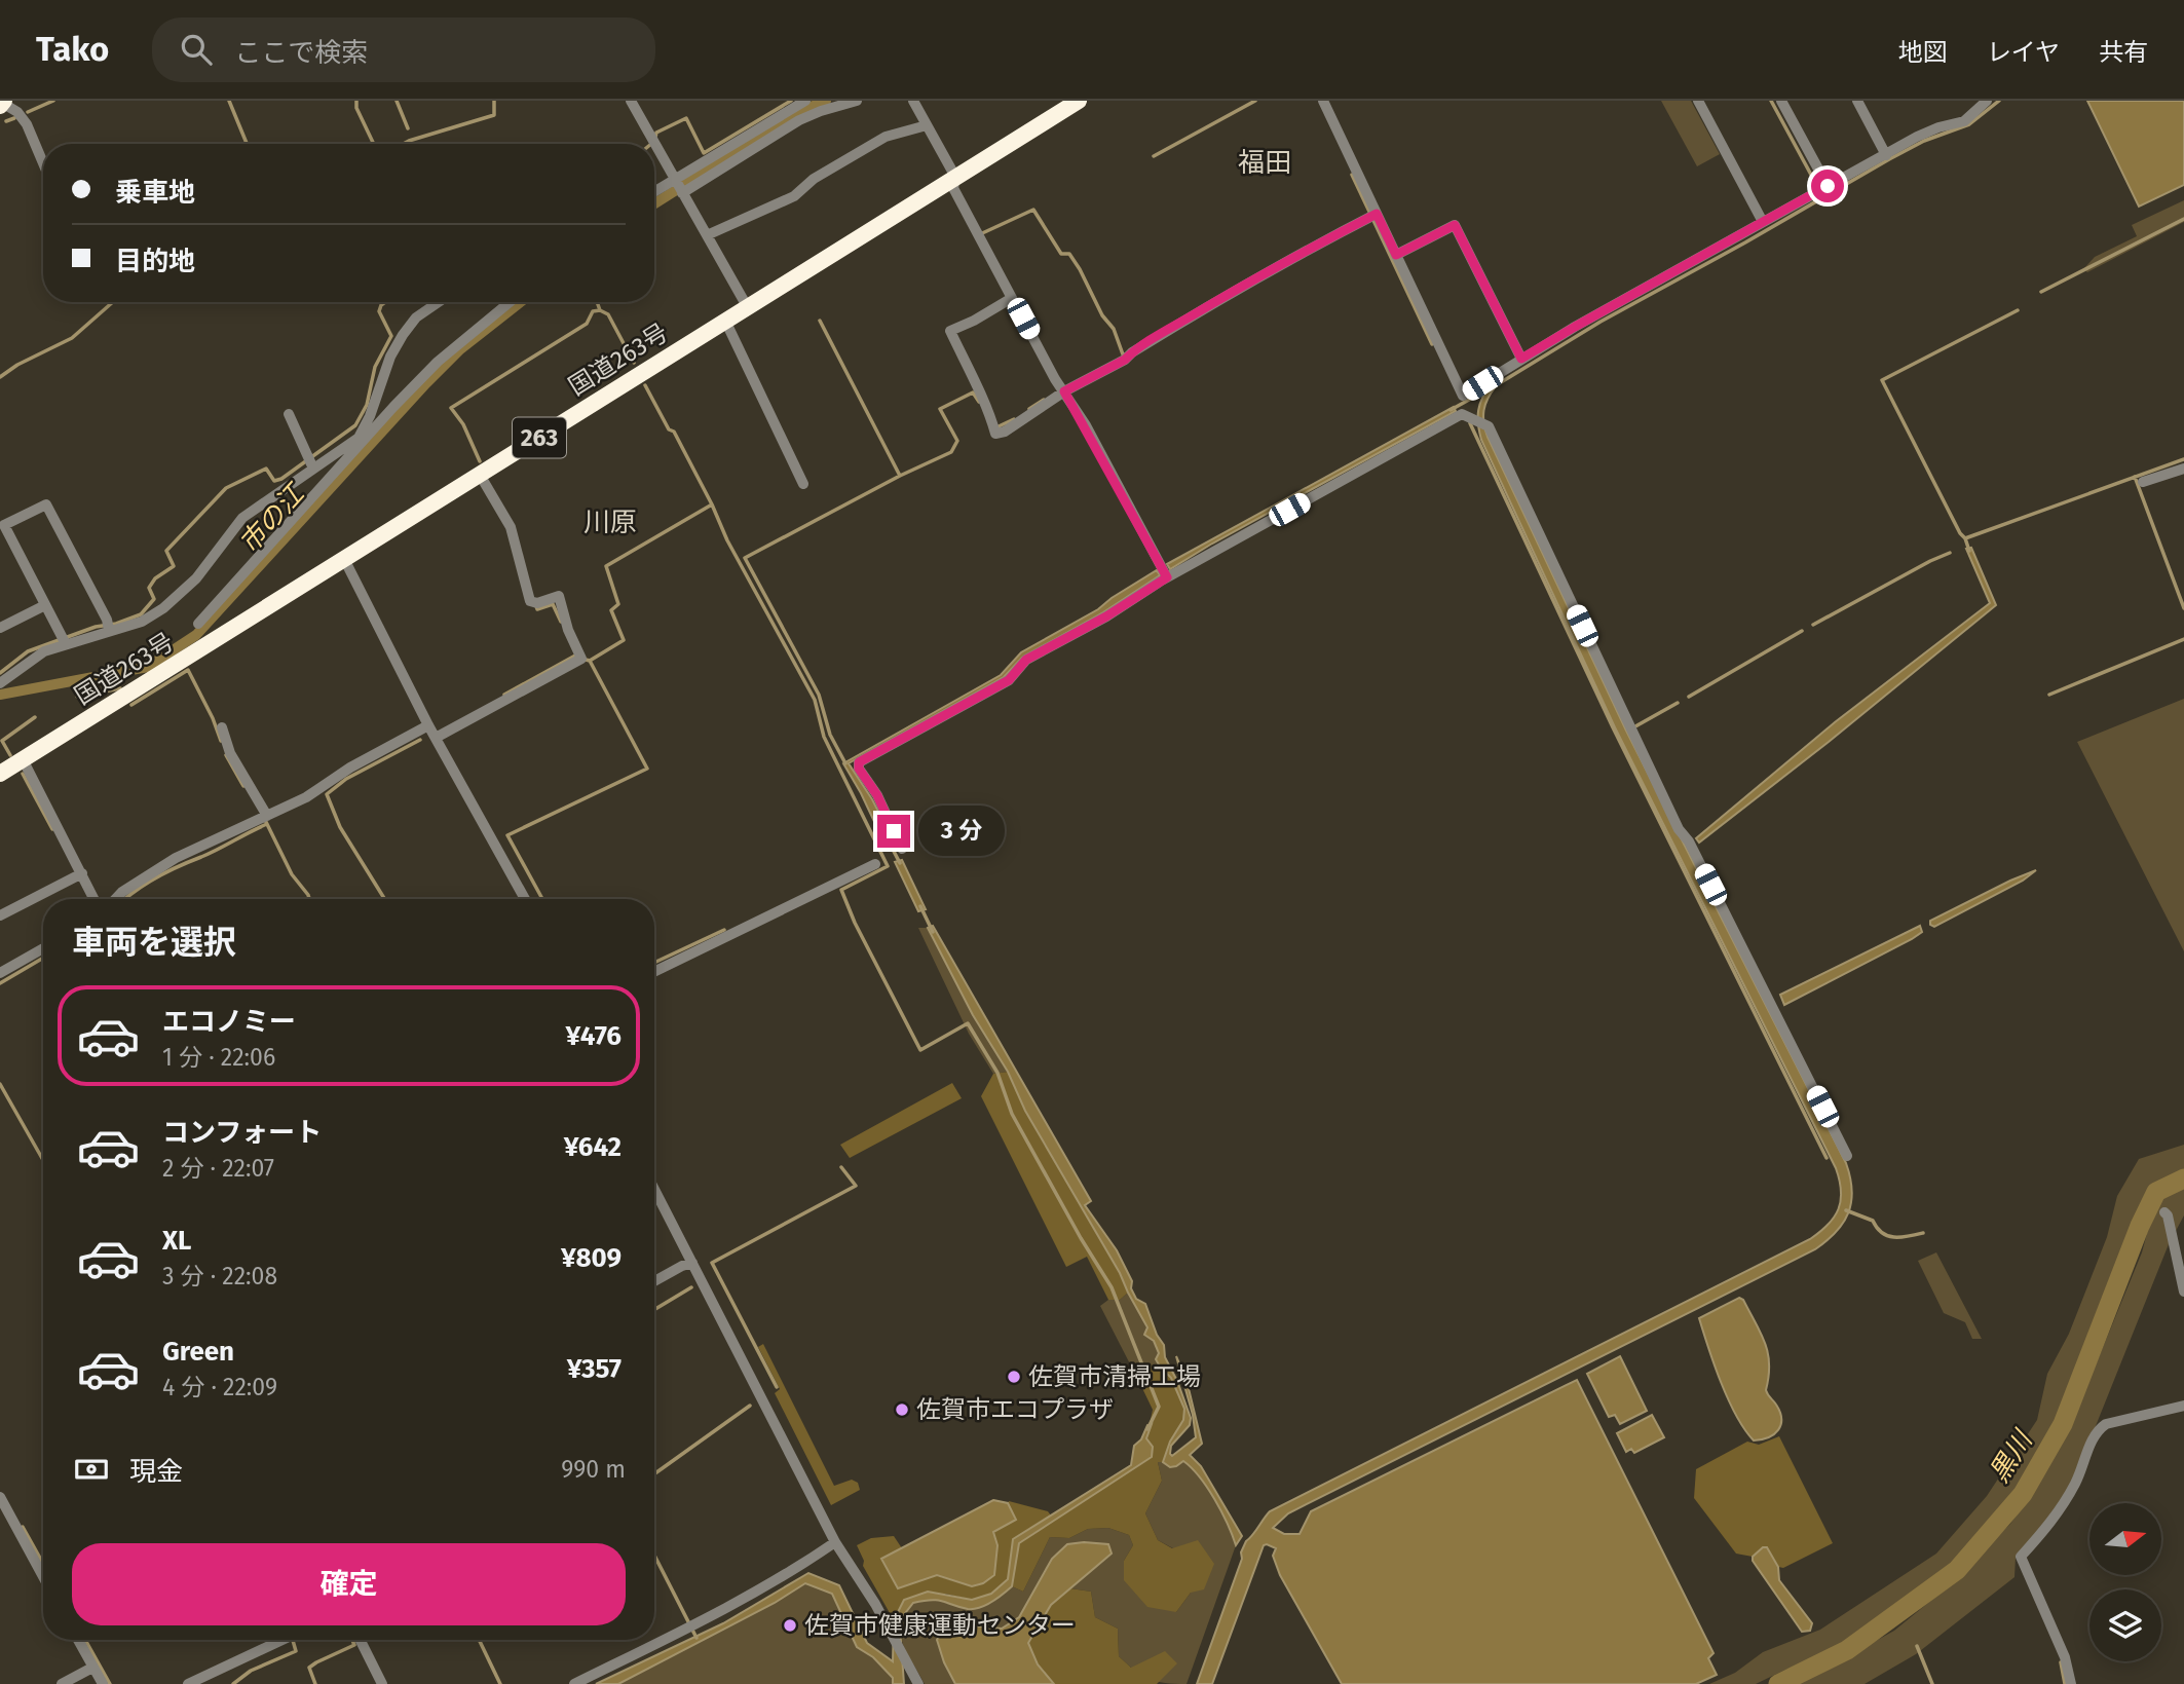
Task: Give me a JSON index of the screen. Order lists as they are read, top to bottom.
{
  "streets": {
    "highway": ["国道263号", "263"]
  },
  "districts": ["福田", "川原"],
  "water": ["市の江", "黒川"],
  "places": ["佐賀市清掃工場", "佐賀市エコプラザ", "佐賀市健康運動センター"],
  "north": "right",
  "page": {
    "header": "Tako",
    "search": "ここで検索",
    "nav": ["地図", "レイヤ", "共有"],
    "banner": ["乗車地", "目的地"],
    "bubble": "3 分",
    "heading": "車両を選択",
    "list": [
      {
        "name": "エコノミー",
        "note": "1 分 · 22:06",
        "value": "¥476"
      },
      {
        "name": "コンフォート",
        "note": "2 分 · 22:07",
        "value": "¥642"
      },
      {
        "name": "XL",
        "note": "3 分 · 22:08",
        "value": "¥809"
      },
      {
        "name": "Green",
        "note": "4 分 · 22:09",
        "value": "¥357"
      }
    ],
    "pay": ["現金", "990 m"],
    "buttons": "確定"
  }
}
